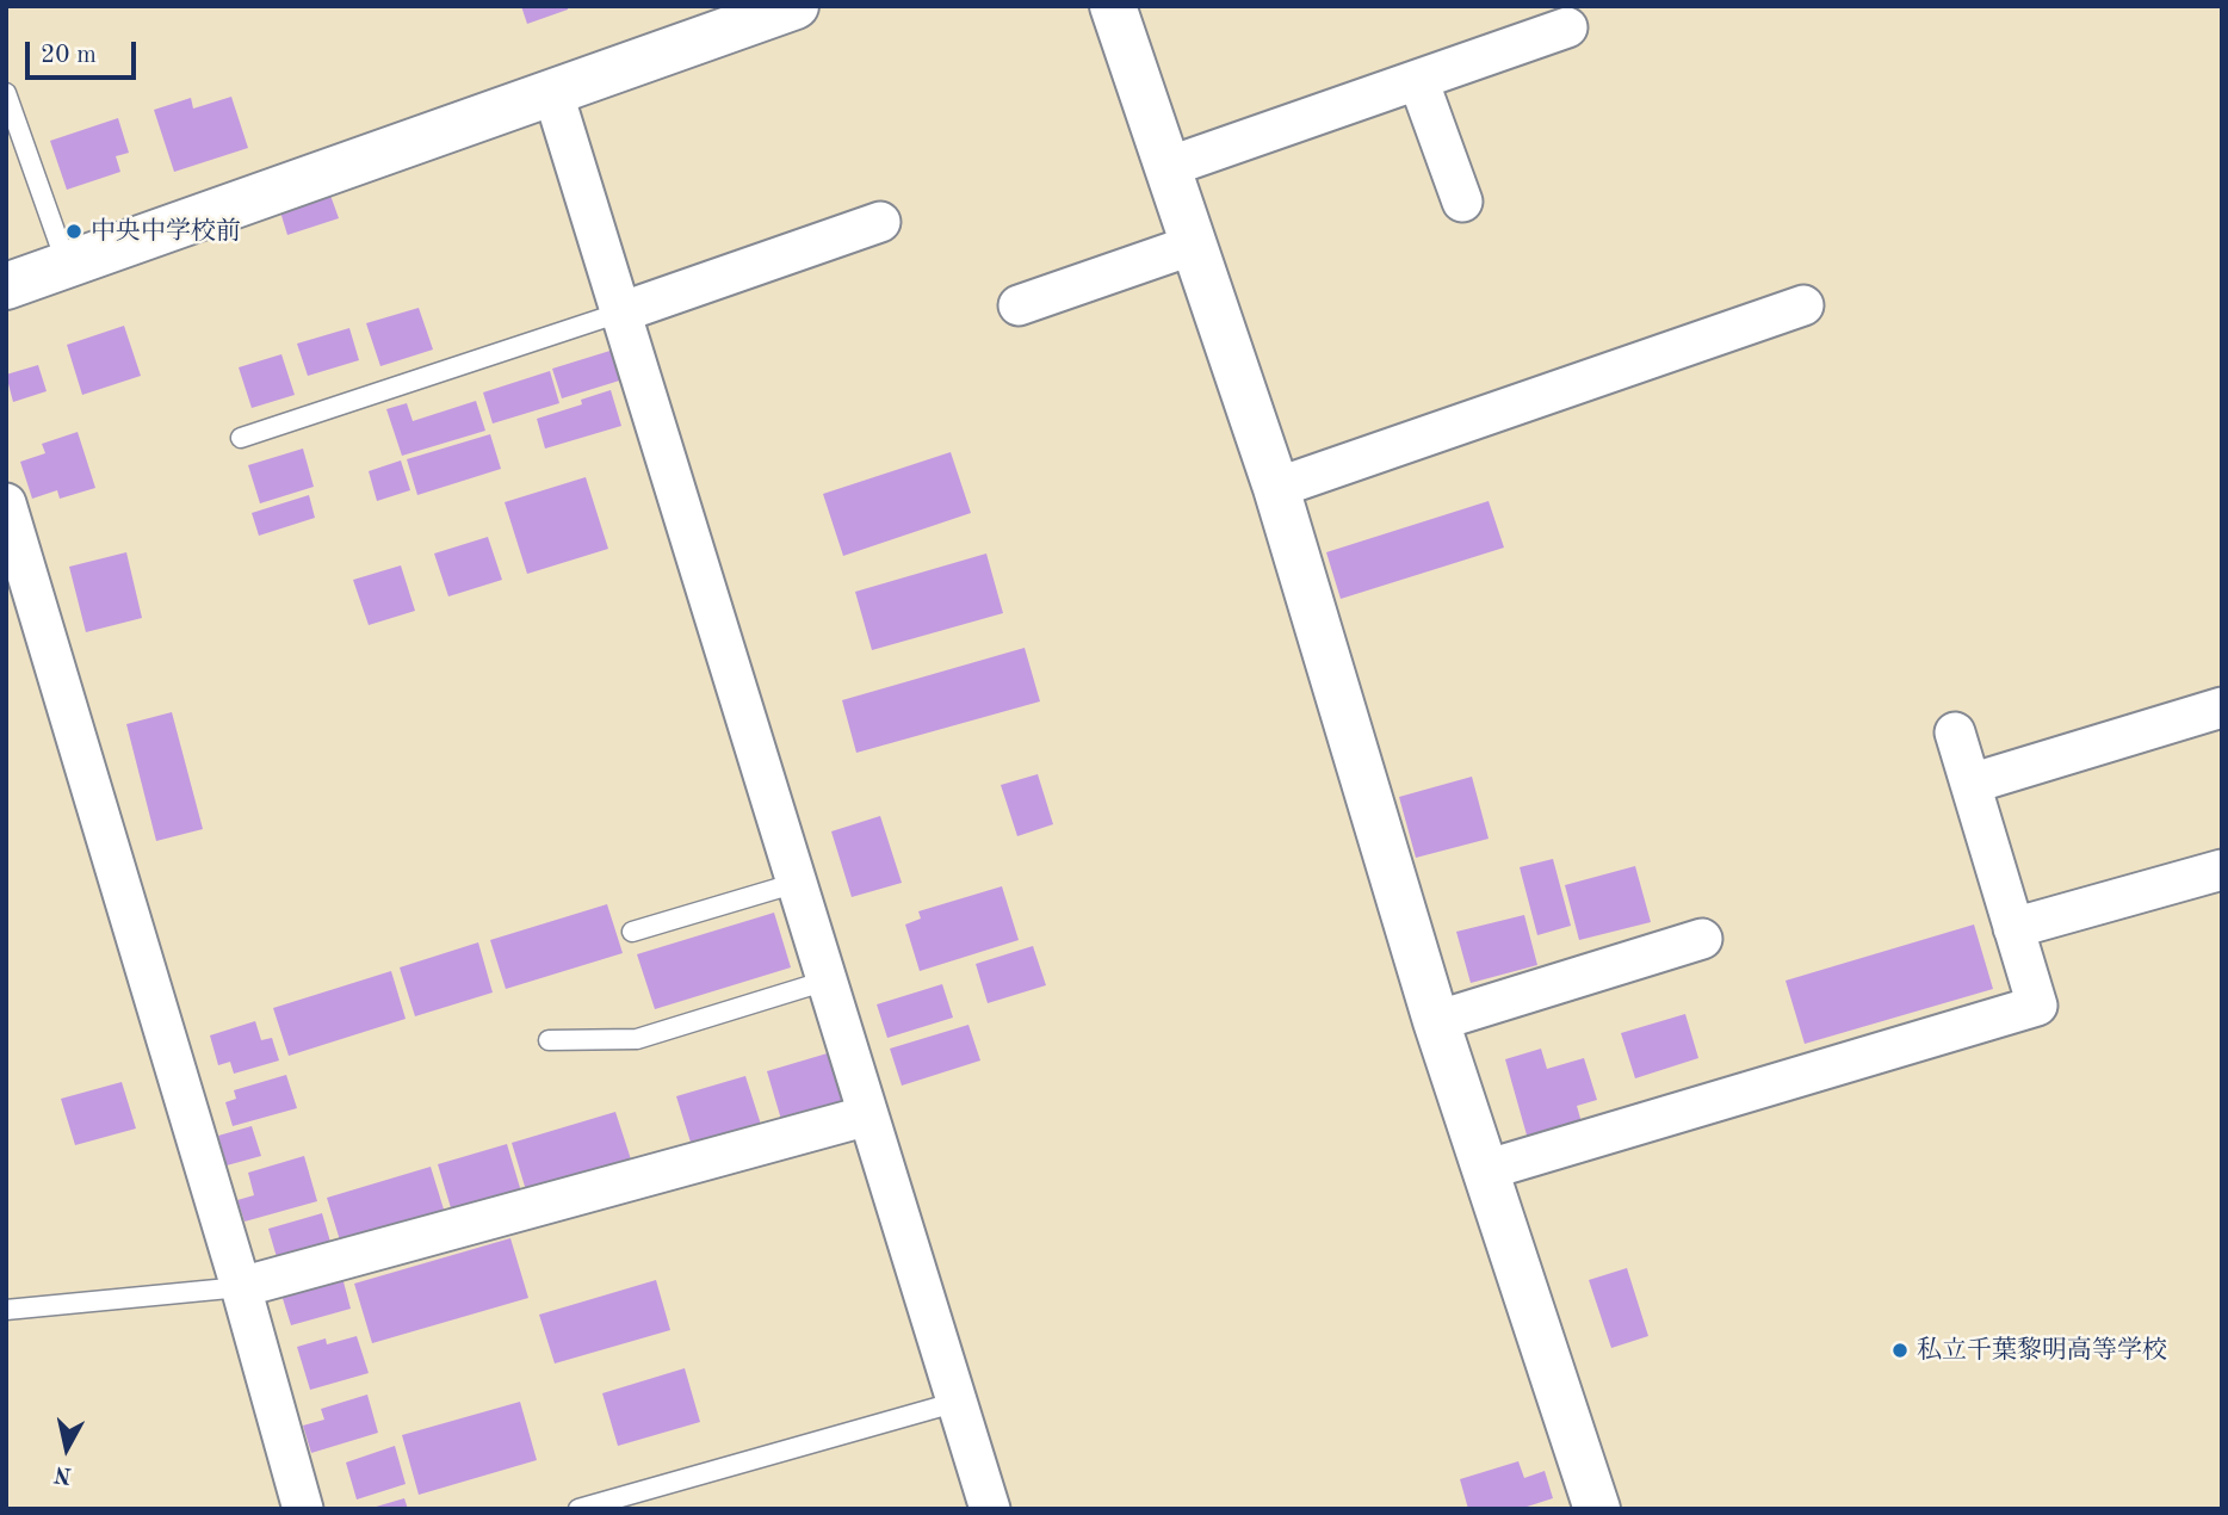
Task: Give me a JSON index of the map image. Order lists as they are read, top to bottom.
{
  "places": ["中央中学校前", "私立千葉黎明高等学校"],
  "scale_bar": "20 m",
  "north": "bottom"
}
